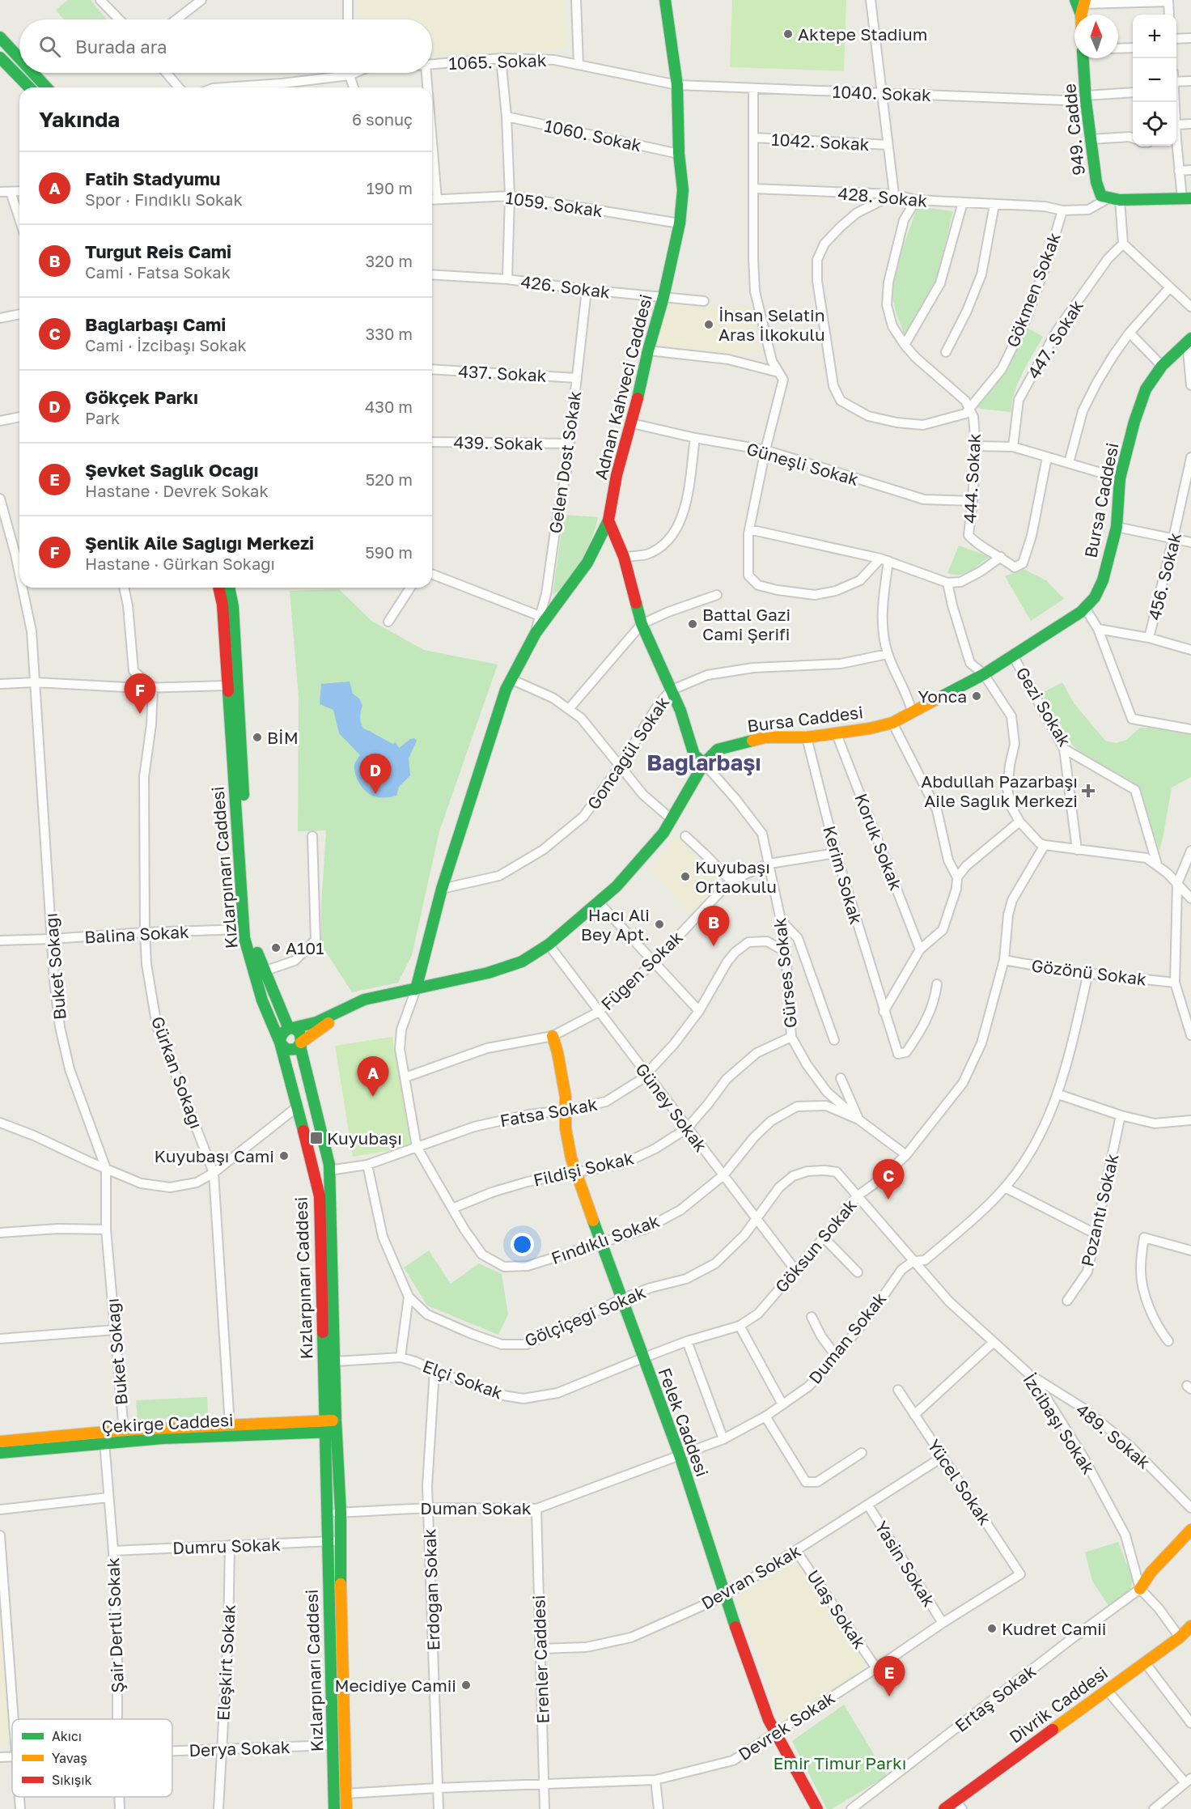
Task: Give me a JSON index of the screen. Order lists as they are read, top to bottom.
{
  "streets": {
    "street": [
      "1065. Sokak",
      "1040. Sokak",
      "949. Cadde",
      "1060. Sokak",
      "1042. Sokak",
      "428. Sokak",
      "1059. Sokak",
      "426. Sokak",
      "Gökmen Sokak",
      "447. Sokak",
      "437. Sokak",
      "Adnan Kahveci Caddesi",
      "439. Sokak",
      "Gelen Dost Sokak",
      "Güneşli Sokak",
      "444. Sokak",
      "Bursa Caddesi",
      "456. Sokak",
      "Gezi Sokak",
      "Goncagül Sokak",
      "Koruk Sokak",
      "Kızlarpınarı Caddesi",
      "Kerim Sokak",
      "Balina Sokak",
      "Buket Sokağı",
      "Fügen Sokak",
      "Gözönü Sokak",
      "Gürses Sokak",
      "Gürkan Sokağı",
      "Güney Sokak",
      "Fatsa Sokak",
      "Fildişi Sokak",
      "Pozantı Sokak",
      "Fındıklı Sokak",
      "Göksun Sokak",
      "Gölçiçeği Sokak",
      "Duman Sokak",
      "Elçi Sokak",
      "Felek Caddesi",
      "Çekirge Caddesi",
      "İzcibaşı Sokak",
      "489. Sokak",
      "Yücel Sokak",
      "Dumru Sokak",
      "Yasin Sokak",
      "Devran Sokak",
      "Erdoğan Sokak",
      "Ulaş Sokak",
      "Şair Dertli Sokak",
      "Erenler Caddesi",
      "Eleşkirt Sokak",
      "Ertaş Sokak",
      "Divrik Caddesi",
      "Devrek Sokak",
      "Derya Sokak"
    ]
  },
  "crossings": [
    ["1065. Sokak", "1040. Sokak"],
    ["1065. Sokak", "Adnan Kahveci Caddesi"],
    ["1040. Sokak", "949. Cadde"],
    ["1040. Sokak", "Adnan Kahveci Caddesi"],
    ["949. Cadde", "428. Sokak"],
    ["1060. Sokak", "Adnan Kahveci Caddesi"],
    ["428. Sokak", "Gökmen Sokak"],
    ["428. Sokak", "444. Sokak"],
    ["1059. Sokak", "Adnan Kahveci Caddesi"],
    ["426. Sokak", "Adnan Kahveci Caddesi"],
    ["426. Sokak", "Gelen Dost Sokak"],
    ["Gökmen Sokak", "444. Sokak"],
    ["437. Sokak", "Gelen Dost Sokak"],
    ["Adnan Kahveci Caddesi", "Gelen Dost Sokak"],
    ["Adnan Kahveci Caddesi", "Güneşli Sokak"],
    ["Adnan Kahveci Caddesi", "Bursa Caddesi"],
    ["Adnan Kahveci Caddesi", "Goncagül Sokak"],
    ["Adnan Kahveci Caddesi", "Fındıklı Sokak"],
    ["439. Sokak", "Gelen Dost Sokak"],
    ["Güneşli Sokak", "444. Sokak"],
    ["Bursa Caddesi", "Gezi Sokak"],
    ["Bursa Caddesi", "Koruk Sokak"],
    ["Bursa Caddesi", "Kerim Sokak"],
    ["Bursa Caddesi", "Gürses Sokak"],
    ["Bursa Caddesi", "Güney Sokak"],
    ["Bursa Caddesi", "Fındıklı Sokak"],
    ["Kızlarpınarı Caddesi", "Balina Sokak"],
    ["Kızlarpınarı Caddesi", "Fatsa Sokak"],
    ["Kızlarpınarı Caddesi", "Duman Sokak"],
    ["Kızlarpınarı Caddesi", "Elçi Sokak"],
    ["Kızlarpınarı Caddesi", "Çekirge Caddesi"],
    ["Kızlarpınarı Caddesi", "Dumru Sokak"],
    ["Kızlarpınarı Caddesi", "Devrek Sokak"],
    ["Kızlarpınarı Caddesi", "Derya Sokak"],
    ["Kerim Sokak", "Fügen Sokak"],
    ["Balina Sokak", "Buket Sokağı"],
    ["Balina Sokak", "Gürkan Sokağı"],
    ["Buket Sokağı", "Çekirge Caddesi"],
    ["Fügen Sokak", "Gürses Sokak"],
    ["Fügen Sokak", "Güney Sokak"],
    ["Fügen Sokak", "Fındıklı Sokak"],
    ["Fügen Sokak", "Felek Caddesi"],
    ["Gözönü Sokak", "Göksun Sokak"],
    ["Gözönü Sokak", "Duman Sokak"],
    ["Gürses Sokak", "Fatsa Sokak"],
    ["Gürses Sokak", "Fildişi Sokak"],
    ["Gürses Sokak", "Fındıklı Sokak"],
    ["Gürses Sokak", "Göksun Sokak"],
    ["Gürkan Sokağı", "Çekirge Caddesi"],
    ["Güney Sokak", "Fatsa Sokak"],
    ["Güney Sokak", "Fildişi Sokak"],
    ["Güney Sokak", "Fındıklı Sokak"],
    ["Güney Sokak", "Göksun Sokak"],
    ["Güney Sokak", "Gölçiçeği Sokak"],
    ["Fatsa Sokak", "Fındıklı Sokak"],
    ["Fatsa Sokak", "Gölçiçeği Sokak"],
    ["Fatsa Sokak", "Felek Caddesi"],
    ["Fildişi Sokak", "Fındıklı Sokak"],
    ["Fildişi Sokak", "Felek Caddesi"],
    ["Fındıklı Sokak", "Felek Caddesi"],
    ["Göksun Sokak", "Gölçiçeği Sokak"],
    ["Göksun Sokak", "Elçi Sokak"],
    ["Göksun Sokak", "Felek Caddesi"],
    ["Göksun Sokak", "İzcibaşı Sokak"],
    ["Gölçiçeği Sokak", "Felek Caddesi"],
    ["Gölçiçeği Sokak", "İzcibaşı Sokak"],
    ["Duman Sokak", "Felek Caddesi"],
    ["Duman Sokak", "İzcibaşı Sokak"],
    ["Duman Sokak", "Erdoğan Sokak"],
    ["Duman Sokak", "Erenler Caddesi"],
    ["Elçi Sokak", "Felek Caddesi"],
    ["Elçi Sokak", "Erdoğan Sokak"],
    ["Felek Caddesi", "Devran Sokak"],
    ["Felek Caddesi", "Devrek Sokak"],
    ["Çekirge Caddesi", "Şair Dertli Sokak"],
    ["İzcibaşı Sokak", "489. Sokak"],
    ["İzcibaşı Sokak", "Ertaş Sokak"],
    ["İzcibaşı Sokak", "Divrik Caddesi"],
    ["Yücel Sokak", "Devran Sokak"],
    ["Yücel Sokak", "Devrek Sokak"],
    ["Dumru Sokak", "Şair Dertli Sokak"],
    ["Dumru Sokak", "Eleşkirt Sokak"],
    ["Yasin Sokak", "Devran Sokak"],
    ["Yasin Sokak", "Devrek Sokak"],
    ["Devran Sokak", "Ulaş Sokak"],
    ["Devran Sokak", "Erenler Caddesi"],
    ["Erdoğan Sokak", "Devrek Sokak"],
    ["Ulaş Sokak", "Devrek Sokak"],
    ["Erenler Caddesi", "Devrek Sokak"],
    ["Eleşkirt Sokak", "Derya Sokak"]
  ],
  "districts": ["Bağlarbaşı"],
  "parks": ["Emir Timur Parkı"],
  "places": {
    "other": [
      "Aktepe Stadium",
      "İhsan Selatin Aras İlkokulu",
      "Battal Gazi Cami Şerifi",
      "Yonca",
      "BİM",
      "Kuyubaşı Ortaokulu",
      "Hacı Ali Bey Apt.",
      "A101",
      "Kuyubaşı Cami",
      "Kudret Camii",
      "Mecidiye Camii"
    ],
    "health": ["Abdullah Pazarbaşı Aile Sağlık Merkezi"],
    "transit": ["Kuyubaşı"]
  },
  "legend": ["Akıcı", "Yavaş", "Sıkışık"],
  "north": "top",
  "page": {
    "map_buttons": ["+", "−"],
    "search": "Burada ara",
    "heading": ["Yakında", "6 sonuç"],
    "list": [
      {
        "mark": "A",
        "name": "Fatih Stadyumu",
        "note": "Spor · Fındıklı Sokak",
        "value": "190 m"
      },
      {
        "mark": "B",
        "name": "Turgut Reis Cami",
        "note": "Cami · Fatsa Sokak",
        "value": "320 m"
      },
      {
        "mark": "C",
        "name": "Bağlarbaşı Cami",
        "note": "Cami · İzcibaşı Sokak",
        "value": "330 m"
      },
      {
        "mark": "D",
        "name": "Gökçek Parkı",
        "note": "Park",
        "value": "430 m"
      },
      {
        "mark": "E",
        "name": "Şevket Sağlık Ocağı",
        "note": "Hastane · Devrek Sokak",
        "value": "520 m"
      },
      {
        "mark": "F",
        "name": "Şenlik Aile Sağlığı Merkezi",
        "note": "Hastane · Gürkan Sokağı",
        "value": "590 m"
      }
    ],
    "pins": [
      "F",
      "D",
      "B",
      "A",
      "C",
      "E"
    ]
  }
}
